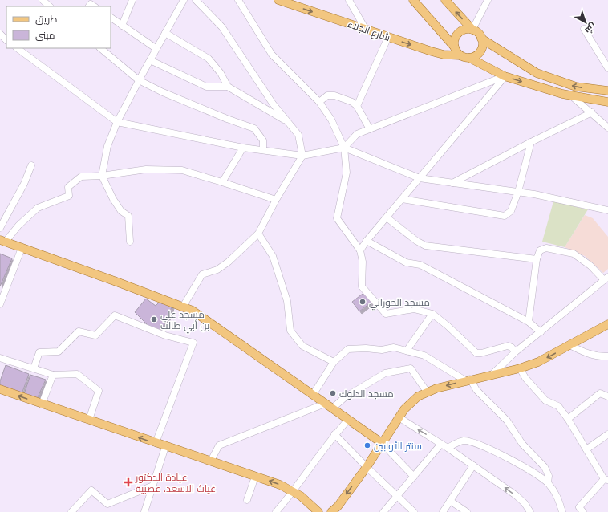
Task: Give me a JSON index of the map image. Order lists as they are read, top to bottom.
{
  "streets": {
    "main road": ["شارع الجلاء"]
  },
  "one_way": ["شارع الجلاء"],
  "places": {
    "other": [
      "مسجد الحوراني",
      "مسجد علي بن أبي طالب",
      "مسجد الدلوك",
      "سنتر الأوابين"
    ],
    "health": ["عيادة الدكتور غياث الاسعد. عصبية"]
  },
  "legend": ["طريق", "مبنى"],
  "north": "bottom right"
}
